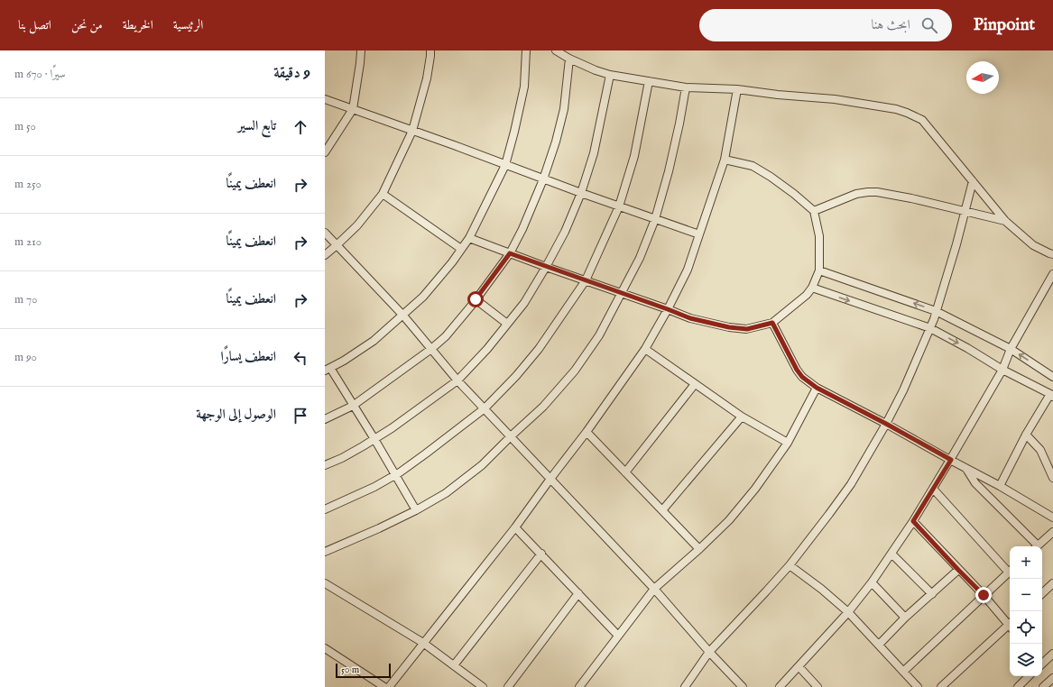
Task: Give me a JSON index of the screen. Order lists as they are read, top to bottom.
{
  "scale_bar": "50 m",
  "north": "left",
  "page": {
    "header": "Pinpoint",
    "search": "ابحث هنا",
    "nav": [
      "الرئيسية",
      "الخريطة",
      "من نحن",
      "اتصل بنا"
    ],
    "heading": ["9 دقيقة", "سيرًا · 670 m"],
    "list": [
      ["تابع السير", "50 m"],
      ["انعطف يمينًا", "250 m"],
      ["انعطف يمينًا", "210 m"],
      ["انعطف يمينًا", "70 m"],
      ["انعطف يسارًا", "90 m"],
      "الوصول إلى الوجهة"
    ],
    "map_buttons": ["+", "−"],
    "scale": "50 m"
  }
}
